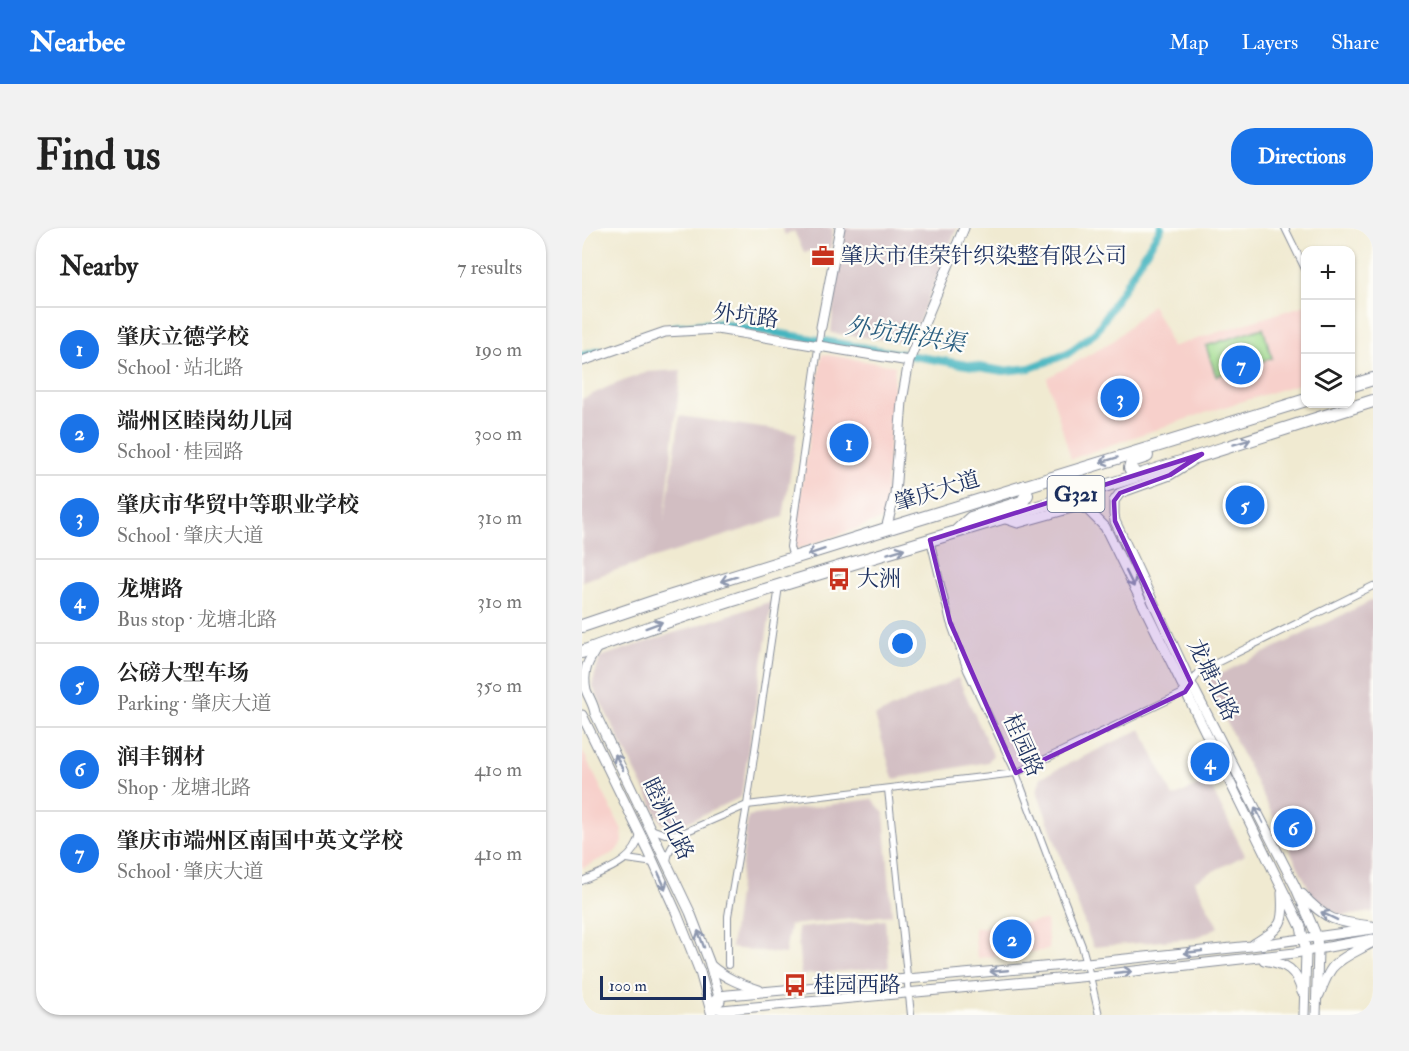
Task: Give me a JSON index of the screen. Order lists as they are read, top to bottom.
{
  "streets": {
    "highway": ["肇庆大道", "G321"],
    "main road": ["外坑路", "龙塘北路", "睦洲北路"],
    "street": ["桂园路"]
  },
  "crossings": [
    ["肇庆大道", "G321"],
    ["肇庆大道", "龙塘北路"],
    ["肇庆大道", "桂园路"],
    ["G321", "睦洲北路"]
  ],
  "water": ["外坑排洪渠"],
  "places": {
    "office": ["肇庆市佳荣针织染整有限公司"],
    "bus stop": ["大洲", "桂园西路"]
  },
  "scale_bar": "100 m",
  "page": {
    "header": "Nearbee",
    "nav": ["Map", "Layers", "Share"],
    "buttons": "Directions",
    "title": "Find us",
    "heading": ["Nearby", "7 results"],
    "map_buttons": ["+", "−"],
    "list": [
      {
        "mark": "1",
        "name": "肇庆立德学校",
        "note": "School · 站北路",
        "value": "190 m"
      },
      {
        "mark": "2",
        "name": "端州区睦岗幼儿园",
        "note": "School · 桂园路",
        "value": "300 m"
      },
      {
        "mark": "3",
        "name": "肇庆市华贸中等职业学校",
        "note": "School · 肇庆大道",
        "value": "310 m"
      },
      {
        "mark": "4",
        "name": "龙塘路",
        "note": "Bus stop · 龙塘北路",
        "value": "310 m"
      },
      {
        "mark": "5",
        "name": "公磅大型车场",
        "note": "Parking · 肇庆大道",
        "value": "350 m"
      },
      {
        "mark": "6",
        "name": "润丰钢材",
        "note": "Shop · 龙塘北路",
        "value": "410 m"
      },
      {
        "mark": "7",
        "name": "肇庆市端州区南国中英文学校",
        "note": "School · 肇庆大道",
        "value": "410 m"
      }
    ],
    "pins": [
      "7",
      "3",
      "1",
      "5",
      "4",
      "6",
      "2"
    ],
    "scale": "100 m"
  }
}
